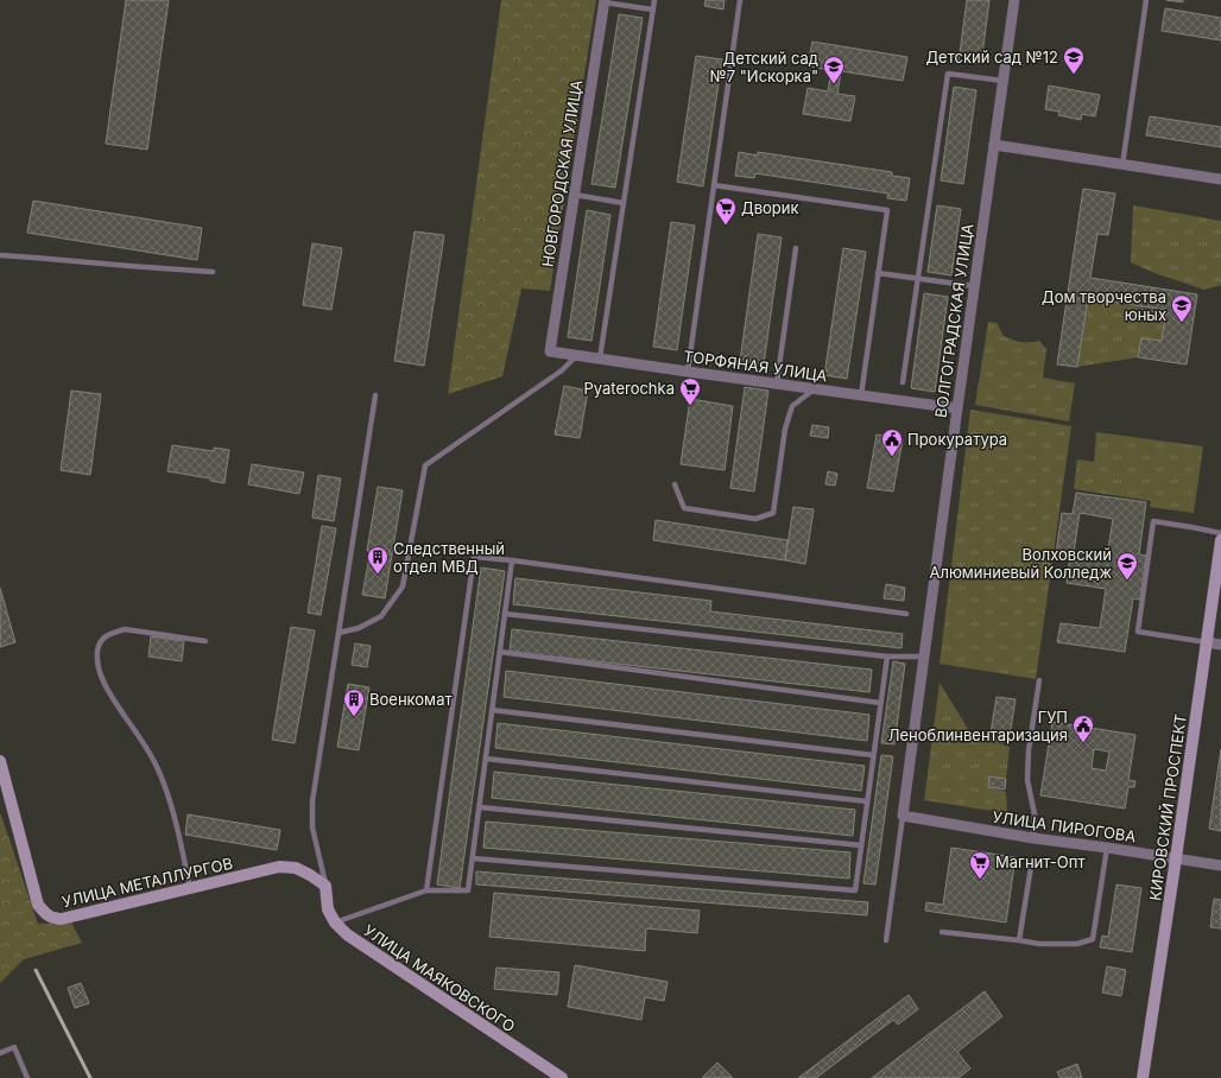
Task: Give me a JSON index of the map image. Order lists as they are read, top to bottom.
{
  "streets": {
    "street": [
      "НОВГОРОДСКАЯ УЛИЦА",
      "ВОЛГОГРАДСКАЯ УЛИЦА",
      "ТОРФЯНАЯ УЛИЦА",
      "КИРОВСКИЙ ПРОСПЕКТ",
      "УЛИЦА ПИРОГОВА",
      "УЛИЦА МЕТАЛЛУРГОВ",
      "УЛИЦА МАЯКОВСКОГО"
    ]
  },
  "crossings": [
    ["НОВГОРОДСКАЯ УЛИЦА", "ТОРФЯНАЯ УЛИЦА"],
    ["ВОЛГОГРАДСКАЯ УЛИЦА", "ТОРФЯНАЯ УЛИЦА"],
    ["ВОЛГОГРАДСКАЯ УЛИЦА", "УЛИЦА ПИРОГОВА"],
    ["КИРОВСКИЙ ПРОСПЕКТ", "УЛИЦА ПИРОГОВА"],
    ["УЛИЦА МЕТАЛЛУРГОВ", "УЛИЦА МАЯКОВСКОГО"]
  ],
  "places": {
    "school or university": [
      "Детский cад №12",
      "Детский cад №7 \"Искорка\"",
      "Дом творчества юных",
      "Волховский Алюминиевый Колледж"
    ],
    "supermarket": ["Дворик", "Pyaterochka", "Магнит-Опт"],
    "public building": ["Прокуратура", "ГУП Леноблинвентаризация"],
    "building": ["Следственный отдел МВД", "Военкомат"]
  }
}
